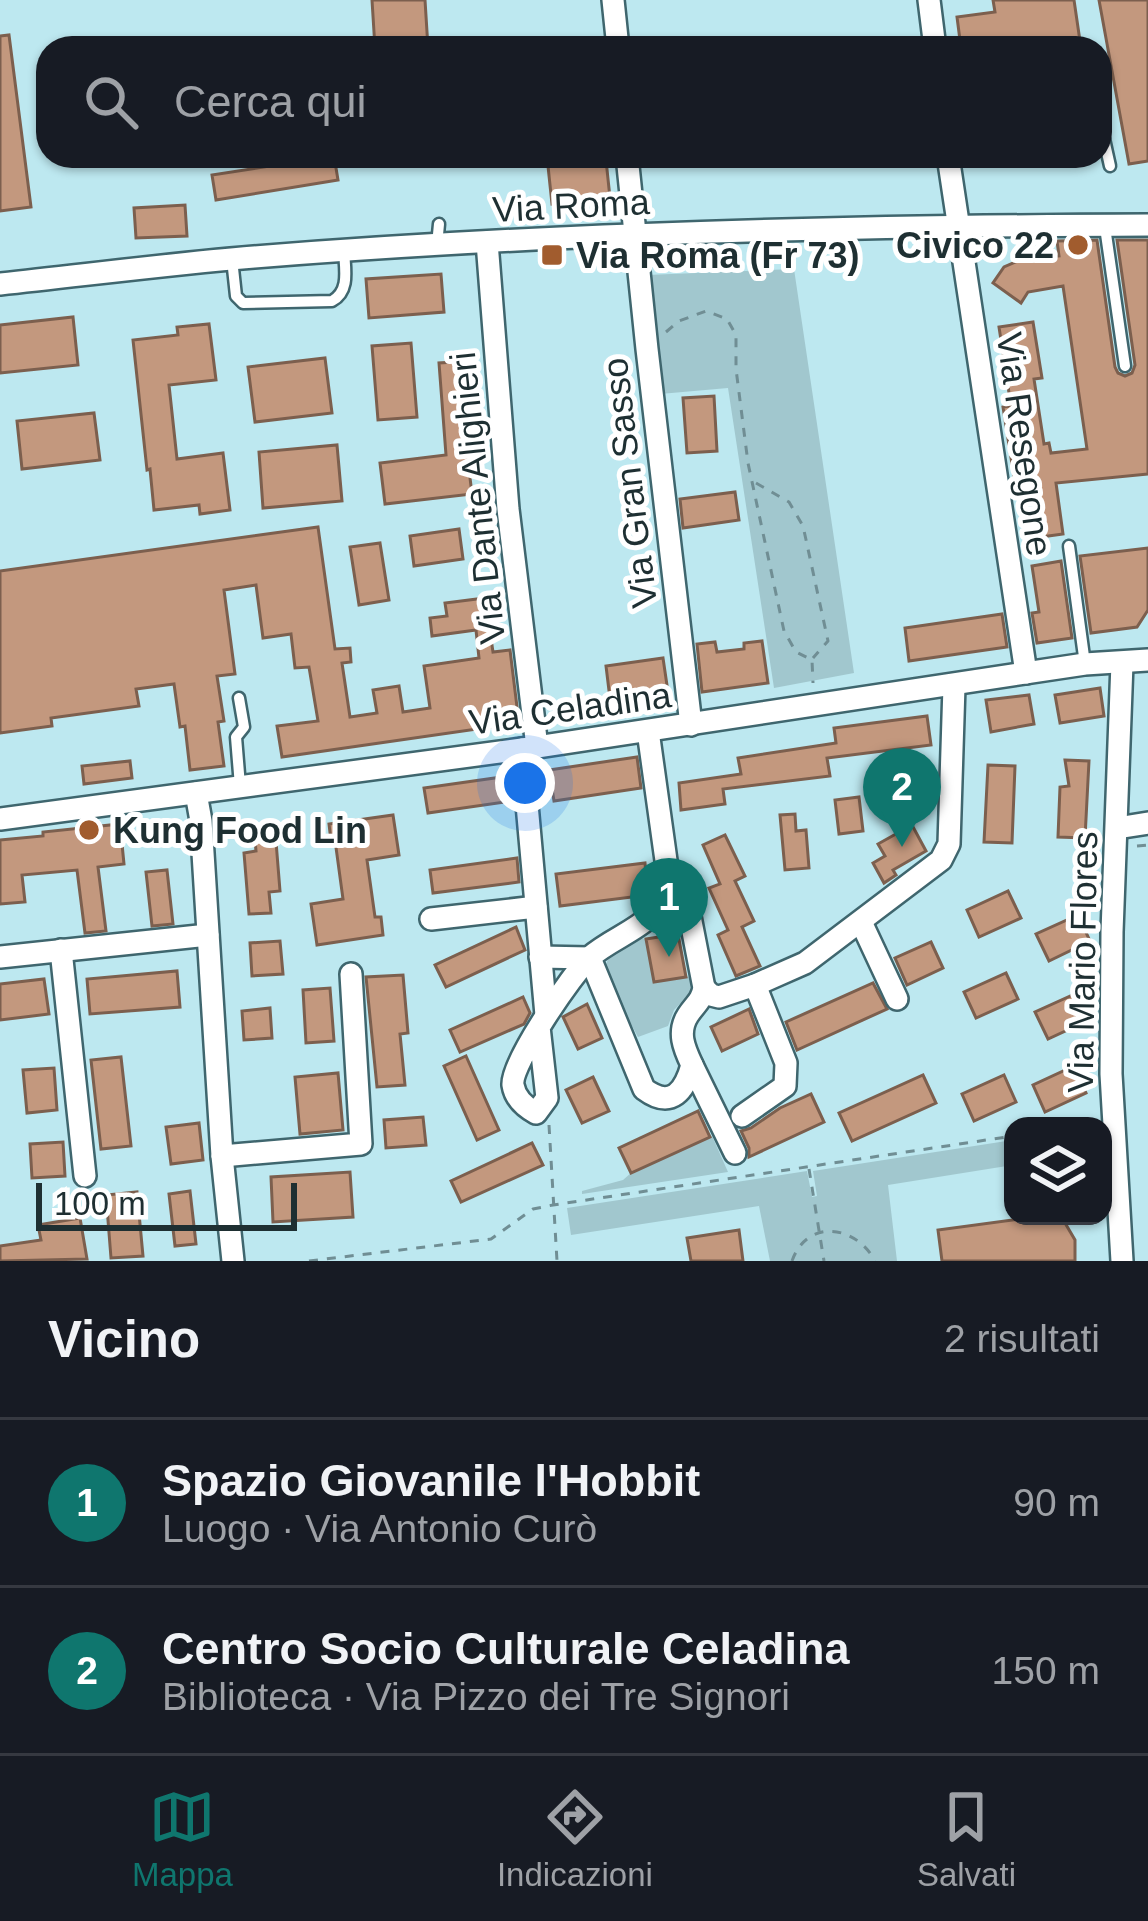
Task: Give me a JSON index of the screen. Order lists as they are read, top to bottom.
{
  "streets": {
    "street": [
      "Via Roma",
      "Via Resegone",
      "Via Gran Sasso",
      "Via Dante Alighieri",
      "Via Celadina",
      "Via Mario Flores"
    ]
  },
  "crossings": [
    ["Via Roma", "Via Resegone"],
    ["Via Roma", "Via Gran Sasso"],
    ["Via Roma", "Via Dante Alighieri"],
    ["Via Resegone", "Via Celadina"],
    ["Via Gran Sasso", "Via Celadina"],
    ["Via Dante Alighieri", "Via Celadina"],
    ["Via Celadina", "Via Mario Flores"]
  ],
  "places": {
    "other": ["Civico 22", "Kung Food Lin"],
    "transit": ["Via Roma (Fr 73)"]
  },
  "scale_bar": "100 m",
  "page": {
    "search": "Cerca qui",
    "pins": ["2", "1"],
    "scale": "100 m",
    "heading": ["Vicino", "2 risultati"],
    "list": [
      {
        "mark": "1",
        "name": "Spazio Giovanile l'Hobbit",
        "note": "Luogo · Via Antonio Curò",
        "value": "90 m"
      },
      {
        "mark": "2",
        "name": "Centro Socio Culturale Celadina",
        "note": "Biblioteca · Via Pizzo dei Tre Signori",
        "value": "150 m"
      }
    ],
    "nav": ["Mappa", "Indicazioni", "Salvati"]
  }
}
